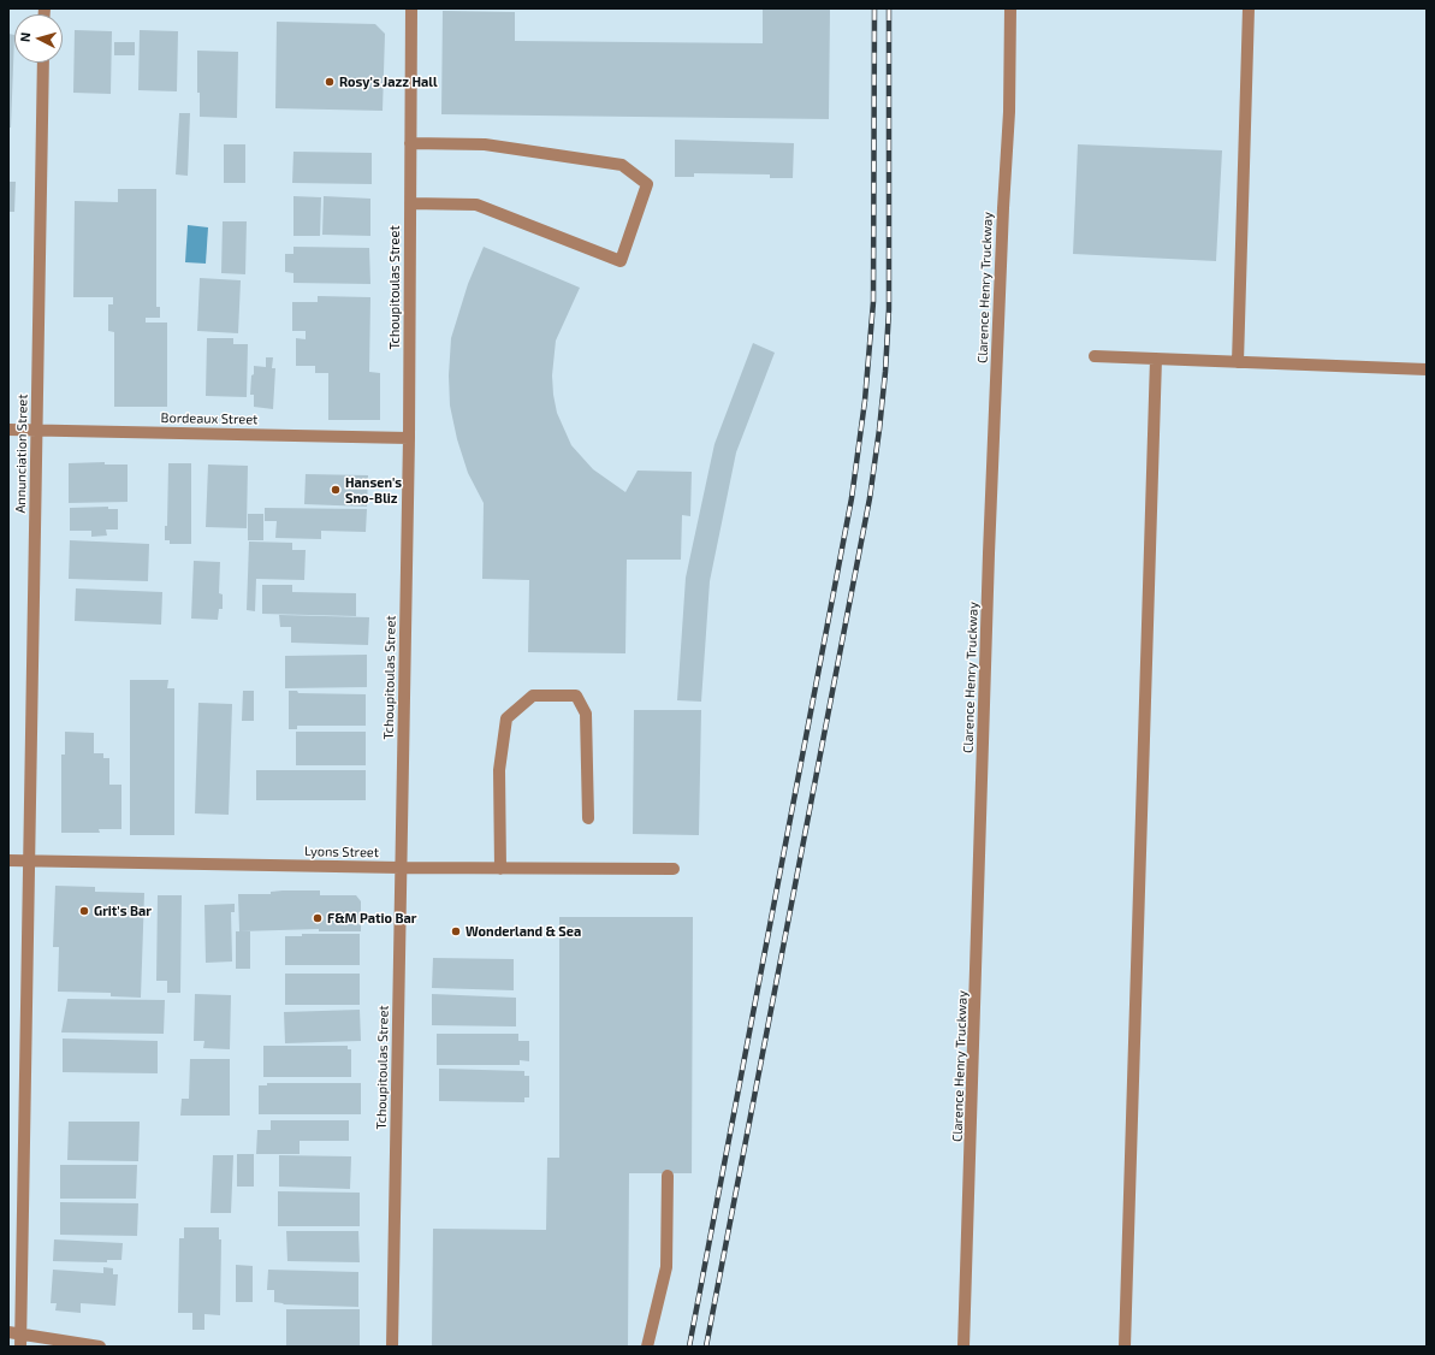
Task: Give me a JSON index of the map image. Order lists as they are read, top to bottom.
{
  "streets": {
    "street": [
      "Tchoupitoulas Street",
      "Clarence Henry Truckway",
      "Bordeaux Street",
      "Annunciation Street",
      "Lyons Street"
    ]
  },
  "crossings": [
    ["Tchoupitoulas Street", "Bordeaux Street"],
    ["Tchoupitoulas Street", "Lyons Street"],
    ["Bordeaux Street", "Annunciation Street"],
    ["Annunciation Street", "Lyons Street"]
  ],
  "places": [
    "Rosy's Jazz Hall",
    "Hansen's Sno-Bliz",
    "Grit's Bar",
    "F&M Patio Bar",
    "Wonderland & Sea"
  ],
  "north": "left"
}
